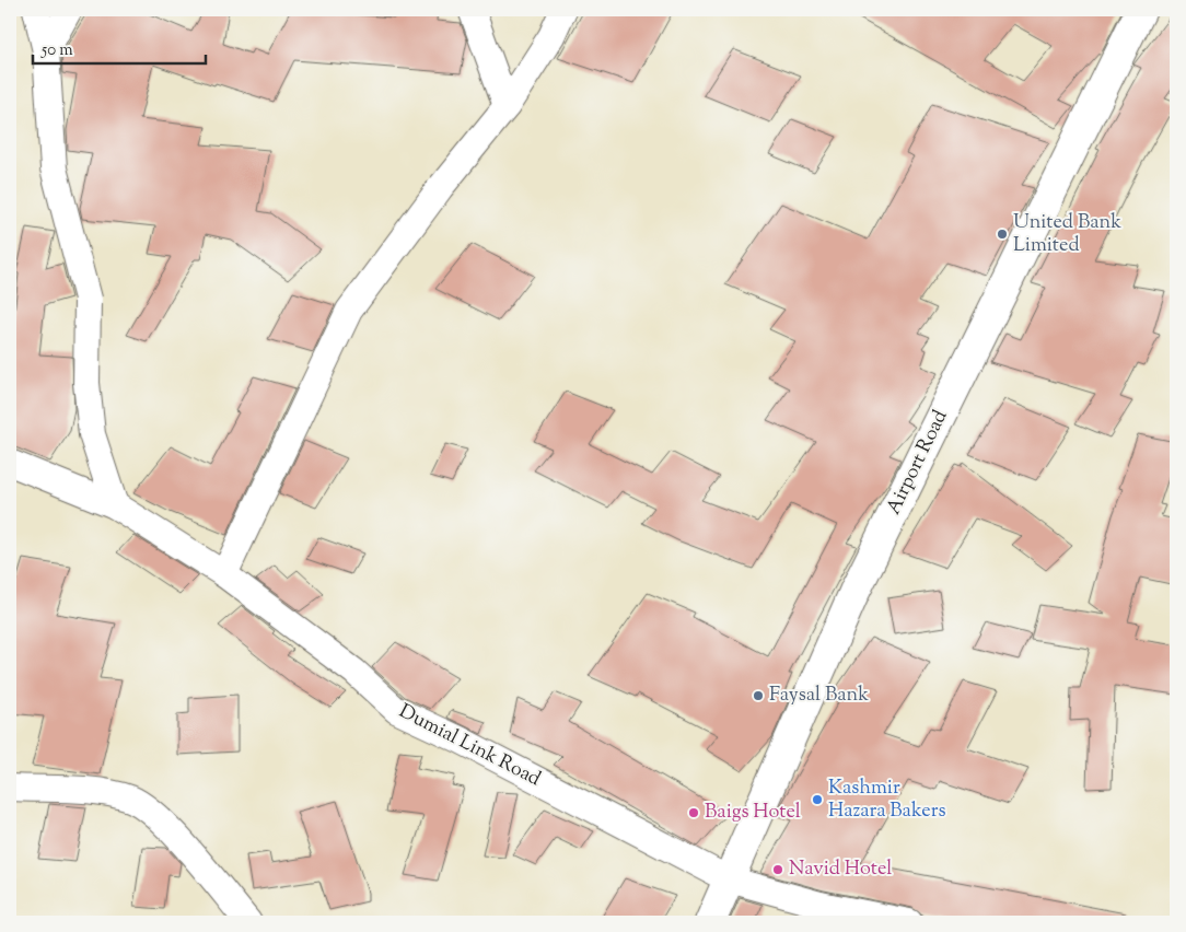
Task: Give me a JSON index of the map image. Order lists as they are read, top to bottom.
{
  "streets": {
    "highway": ["Airport Road"],
    "street": ["Dumial Link Road"]
  },
  "crossings": [
    ["Airport Road", "Dumial Link Road"]
  ],
  "places": [
    "United Bank Limited",
    "Faysal Bank",
    "Kashmir Hazara Bakers",
    "Baigs Hotel",
    "Navid Hotel"
  ],
  "scale_bar": "50 m"
}
